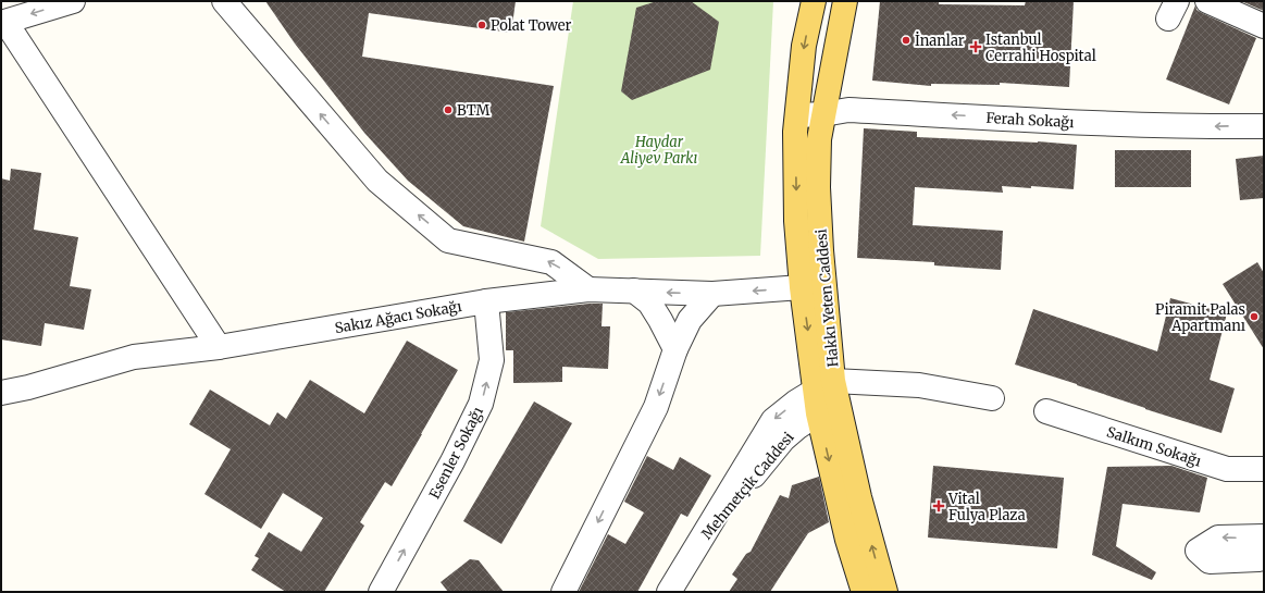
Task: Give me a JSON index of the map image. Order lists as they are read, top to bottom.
{
  "streets": {
    "main road": ["Hakkı Yeten Caddesi"],
    "street": [
      "Ferah Sokağı",
      "Sakız Ağacı Sokağı",
      "Salkım Sokağı",
      "Esenler Sokağı",
      "Mehmetçik Caddesi"
    ]
  },
  "crossings": [
    ["Ferah Sokağı", "Hakkı Yeten Caddesi"],
    ["Hakkı Yeten Caddesi", "Sakız Ağacı Sokağı"],
    ["Hakkı Yeten Caddesi", "Mehmetçik Caddesi"],
    ["Sakız Ağacı Sokağı", "Esenler Sokağı"]
  ],
  "one_way": ["Ferah Sokağı"],
  "parks": ["Haydar Aliyev Parkı"],
  "places": {
    "other": [
      "Polat Tower",
      "İnanlar",
      "BTM",
      "Piramit Palas Apartmanı"
    ],
    "health": ["Istanbul Cerrahi Hospital", "Vital Fulya Plaza"]
  }
}
